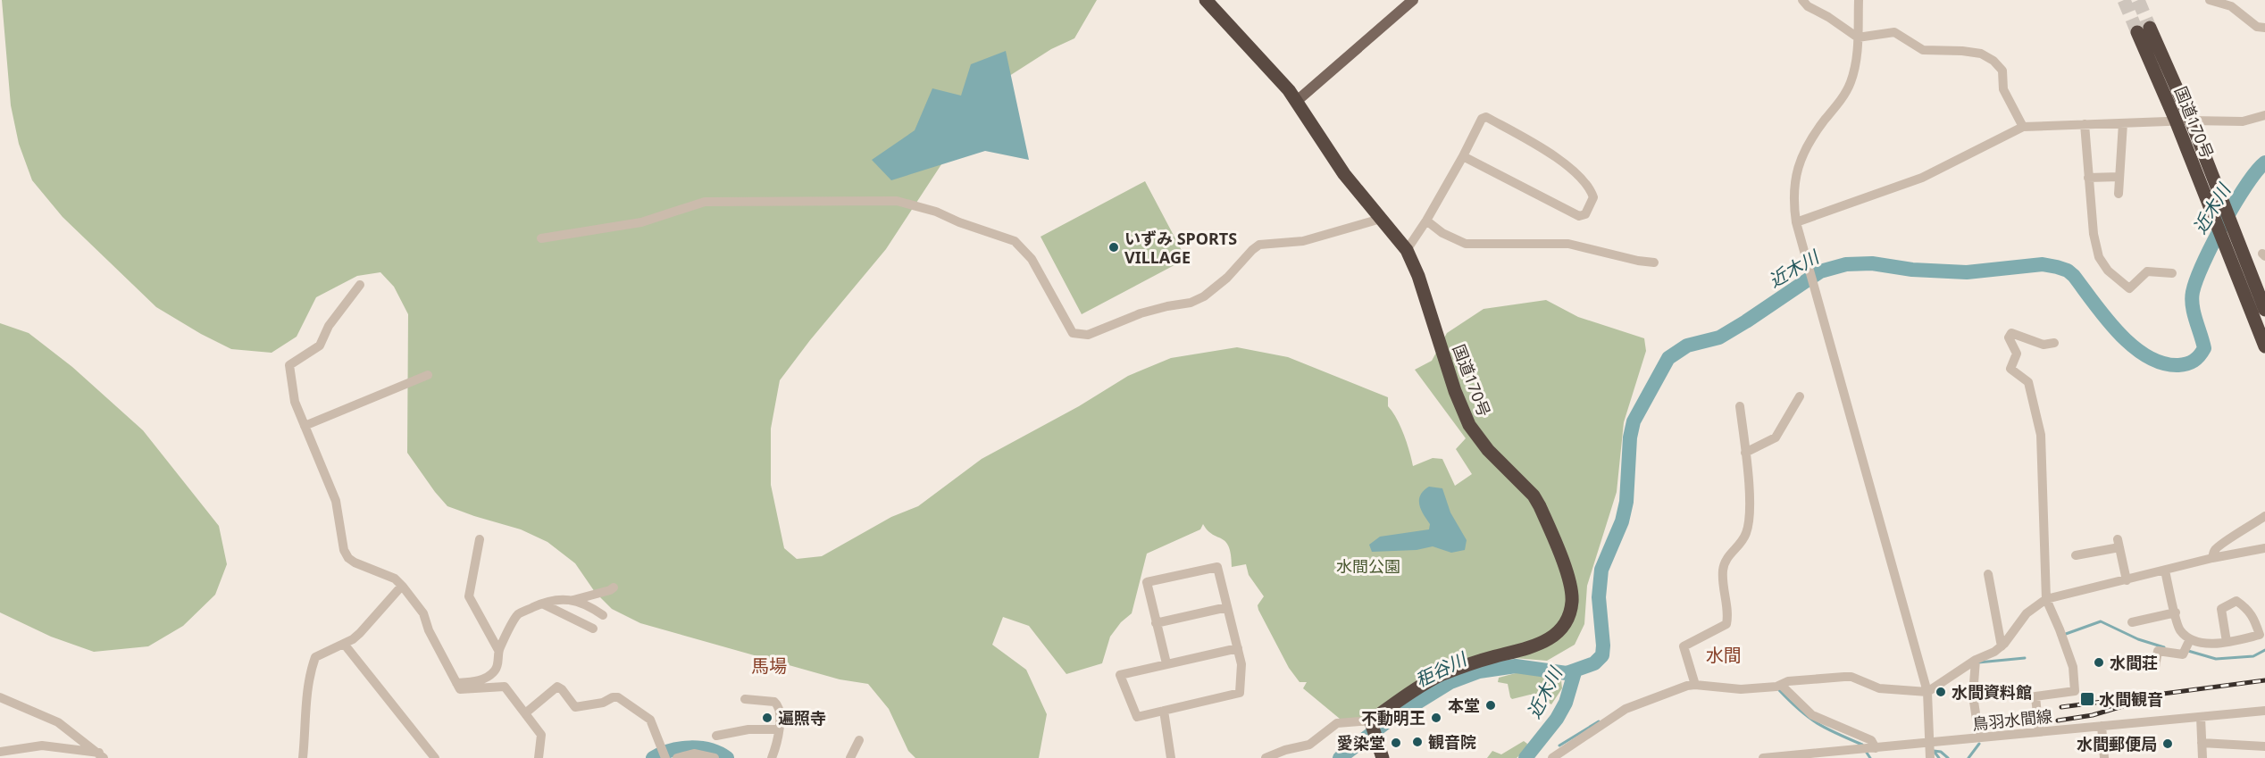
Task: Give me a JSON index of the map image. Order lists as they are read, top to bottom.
{
  "streets": {
    "highway": ["国道170号"],
    "street": ["鳥羽水間線"]
  },
  "districts": ["水間", "馬場"],
  "water": ["近木川", "秬谷川"],
  "parks": ["水間公園"],
  "places": {
    "other": [
      "いずみ SPORTS VILLAGE",
      "水間荘",
      "水間資料館",
      "本堂",
      "遍照寺",
      "不動明王",
      "観音院",
      "愛染堂",
      "水間郵便局"
    ],
    "transit": ["水間観音"]
  }
}
